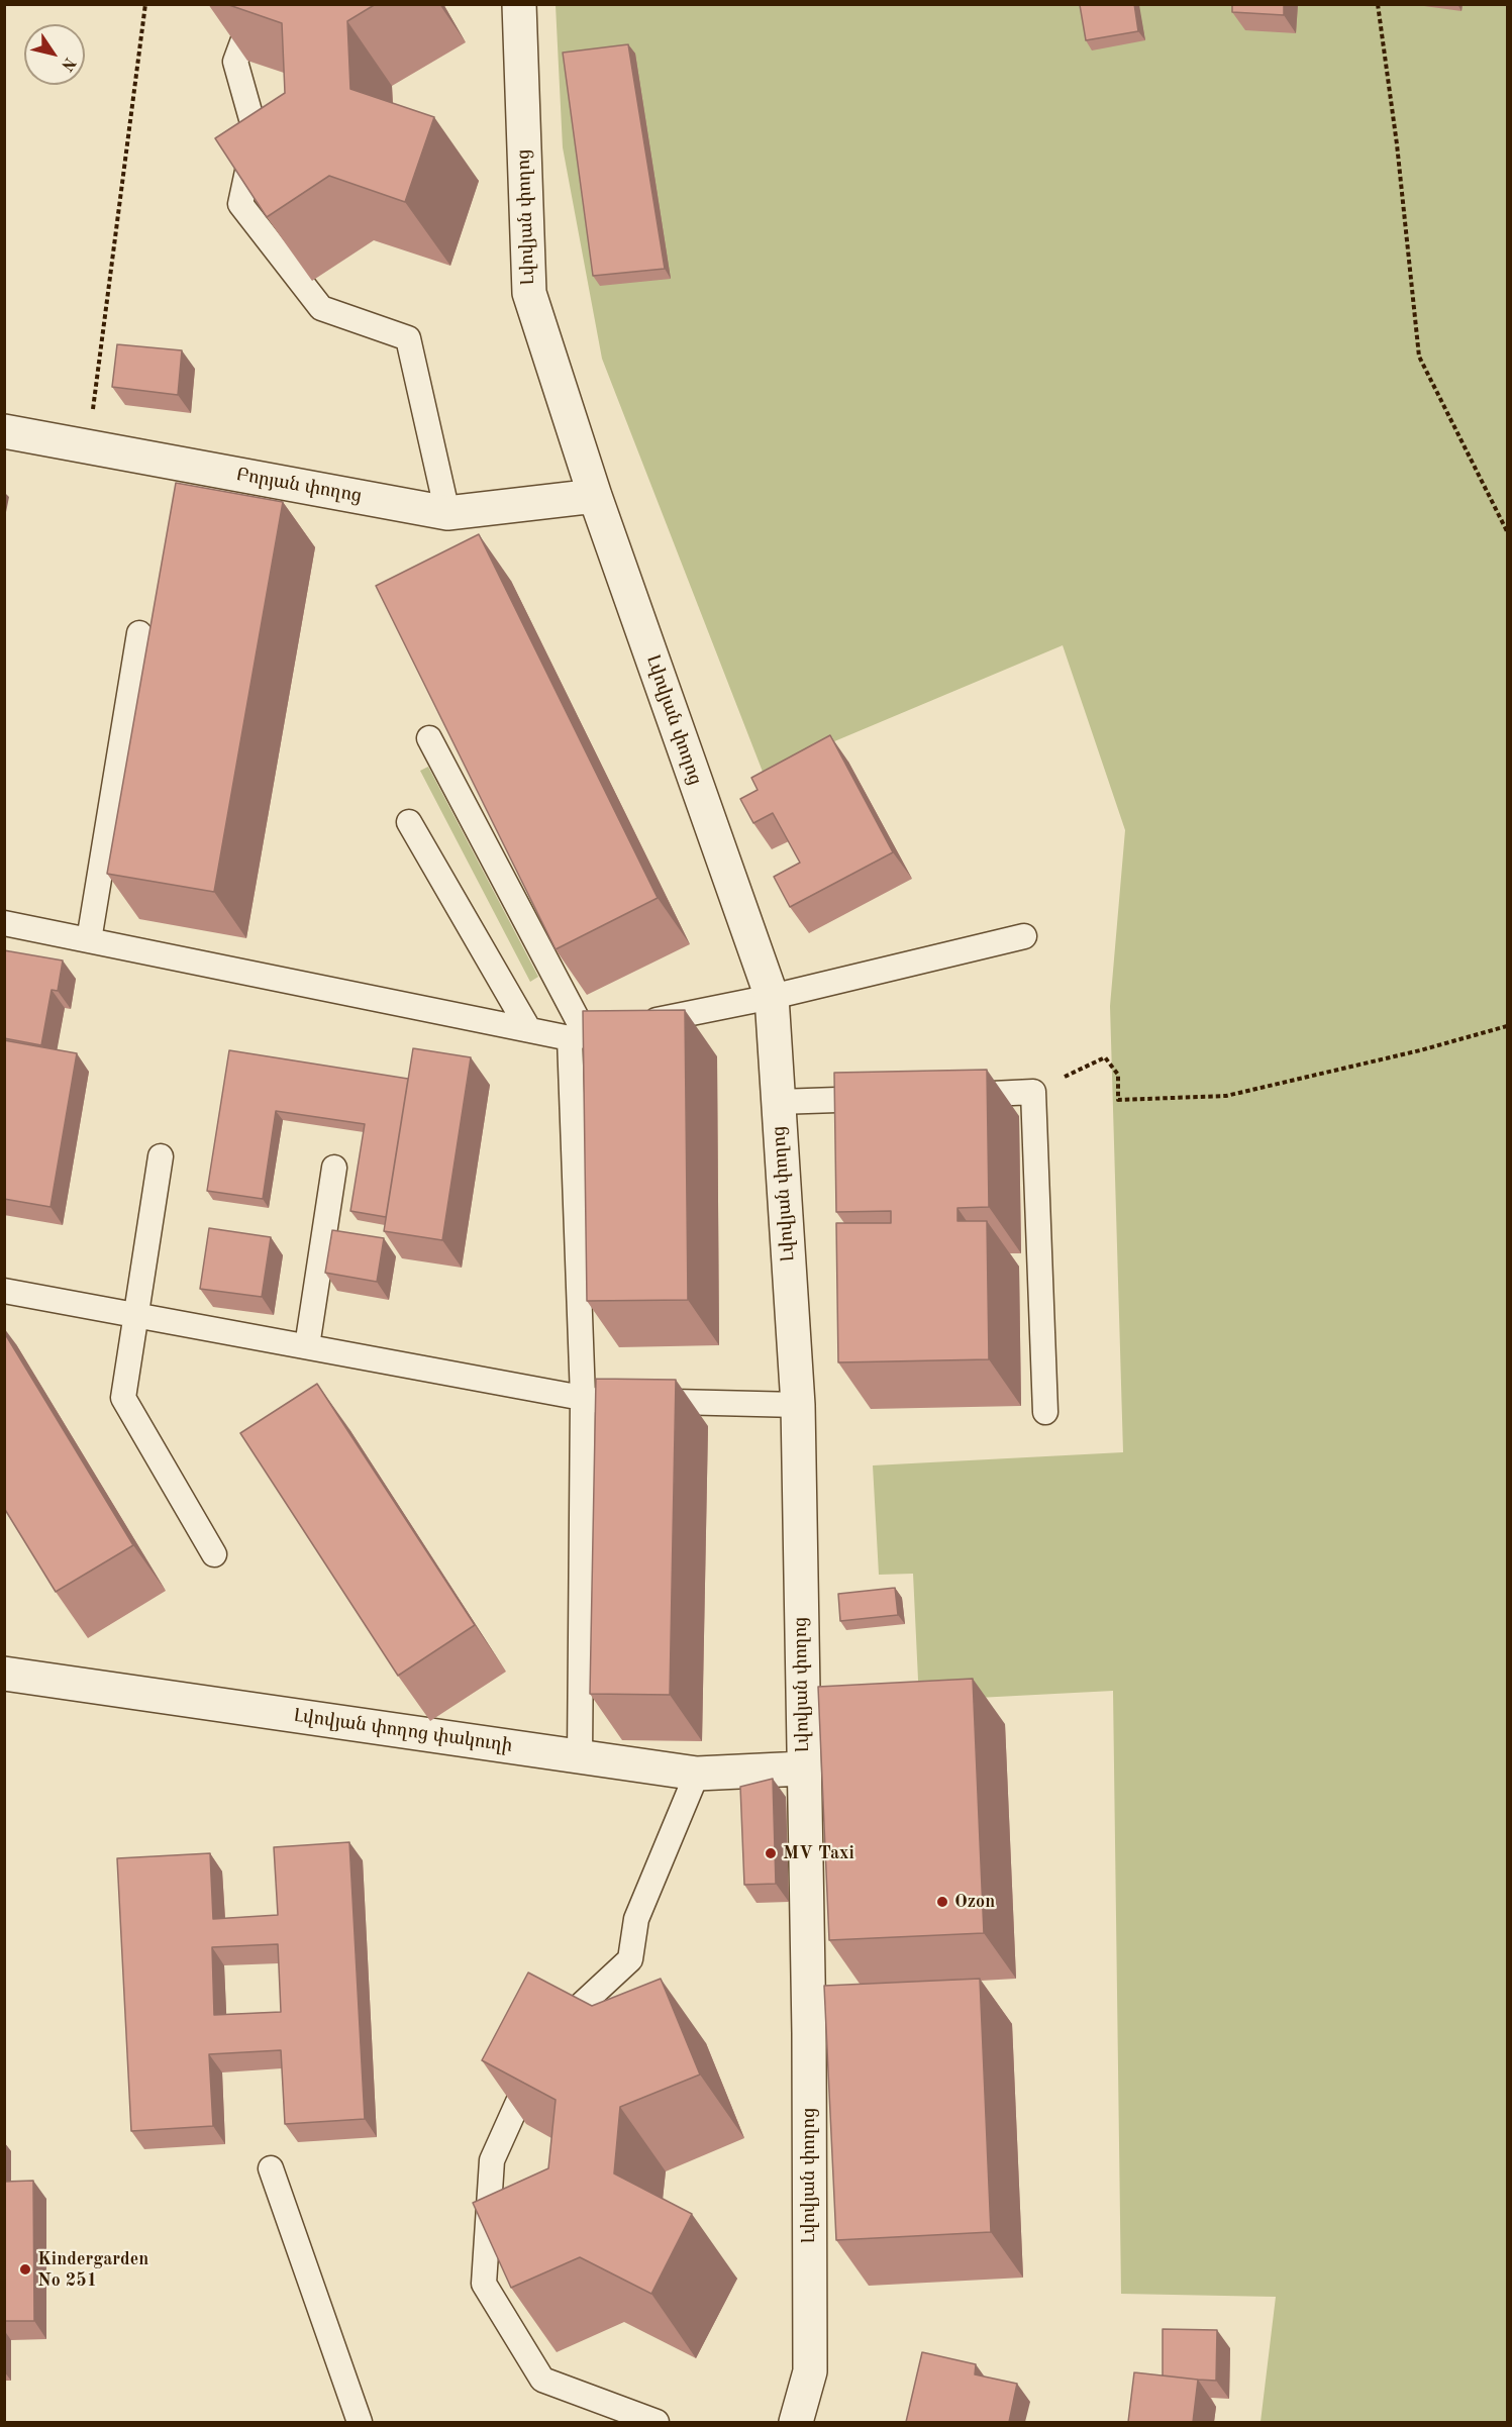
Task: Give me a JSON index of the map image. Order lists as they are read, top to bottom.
{
  "streets": {
    "street": ["Լվովյան փողոց", "Բորյան փողոց", "Լվովյան փողոց փակուղի"]
  },
  "crossings": [
    ["Լվովյան փողոց", "Բորյան փողոց"],
    ["Լվովյան փողոց", "Լվովյան փողոց փակուղի"]
  ],
  "places": ["MV Taxi", "Ozon", "Kindergarden No 251"],
  "north": "bottom right"
}
